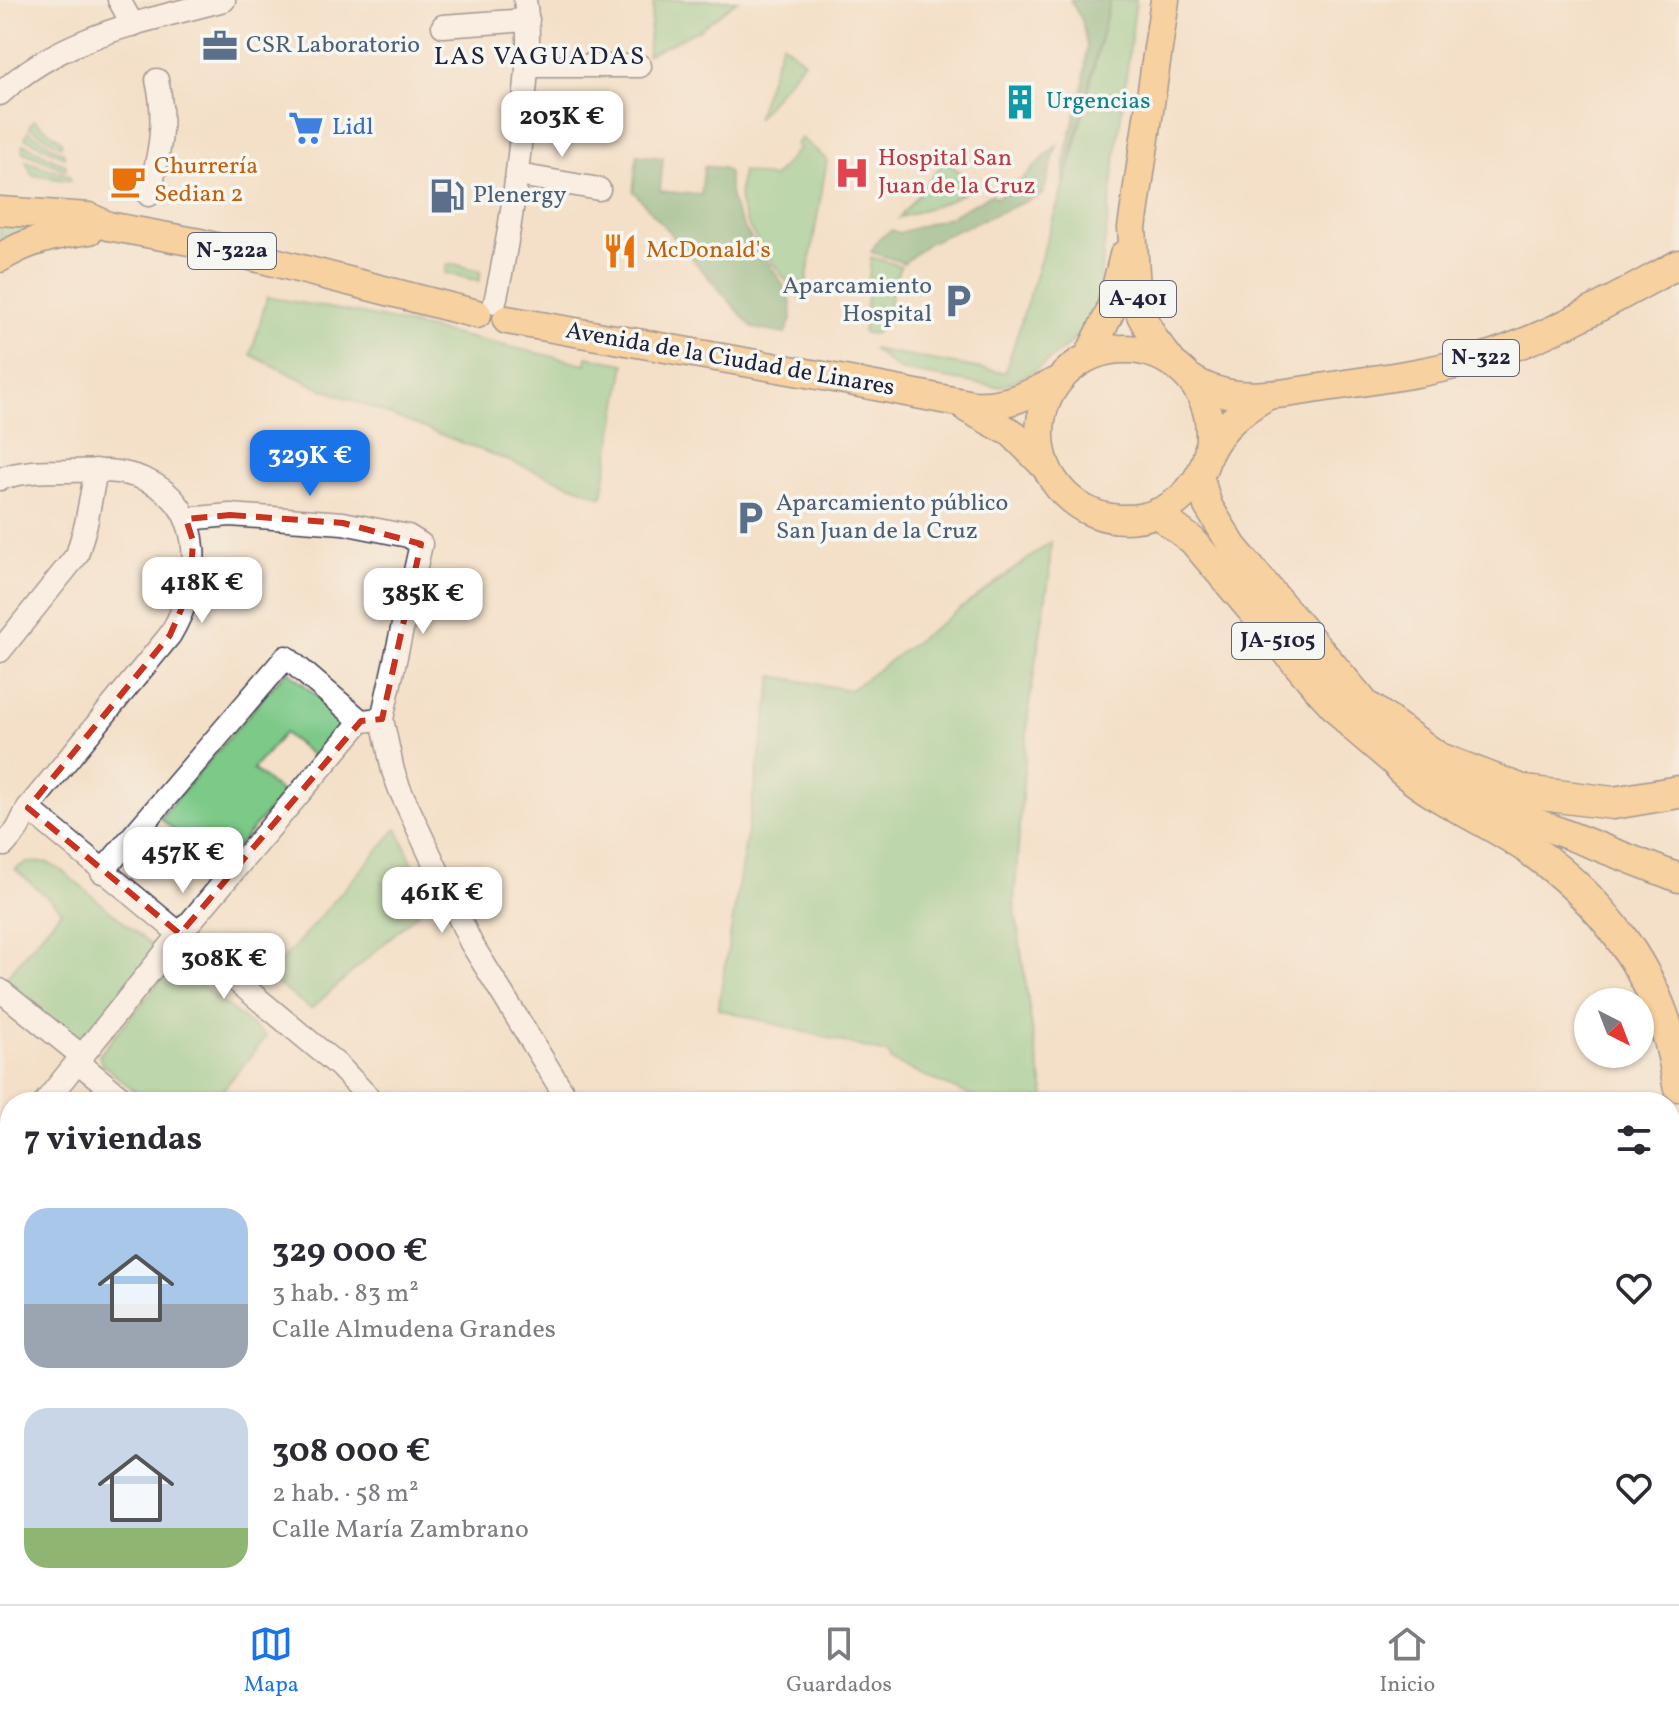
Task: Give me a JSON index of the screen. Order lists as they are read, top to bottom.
{
  "streets": {
    "main road": [
      "N-322a",
      "A-401",
      "N-322",
      "Avenida de la Ciudad de Linares",
      "JA-5105"
    ]
  },
  "crossings": [
    ["A-401", "Avenida de la Ciudad de Linares"],
    ["A-401", "JA-5105"],
    ["Avenida de la Ciudad de Linares", "JA-5105"]
  ],
  "districts": ["LAS VAGUADAS"],
  "places": {
    "office": ["CSR Laboratorio"],
    "building": ["Urgencias"],
    "supermarket": ["Lidl"],
    "hospital": ["Hospital San Juan de la Cruz"],
    "cafe": ["Churrería Sedian 2"],
    "fuel station": ["Plenergy"],
    "restaurant": ["McDonald's"],
    "parking": ["Aparcamiento Hospital", "Aparcamiento público San Juan de la Cruz"]
  },
  "north": "bottom right",
  "page": {
    "price": [
      "203K €",
      "329K €",
      "418K €",
      "385K €",
      "457K €",
      "461K €",
      "308K €"
    ],
    "heading": "7 viviendas",
    "list": [
      {
        "name": "329 000 €",
        "note": "3 hab. · 83 m² · Calle Almudena Grandes"
      },
      {
        "name": "308 000 €",
        "note": "2 hab. · 58 m² · Calle María Zambrano"
      }
    ],
    "tabs": ["Mapa", "Guardados", "Inicio"]
  }
}
